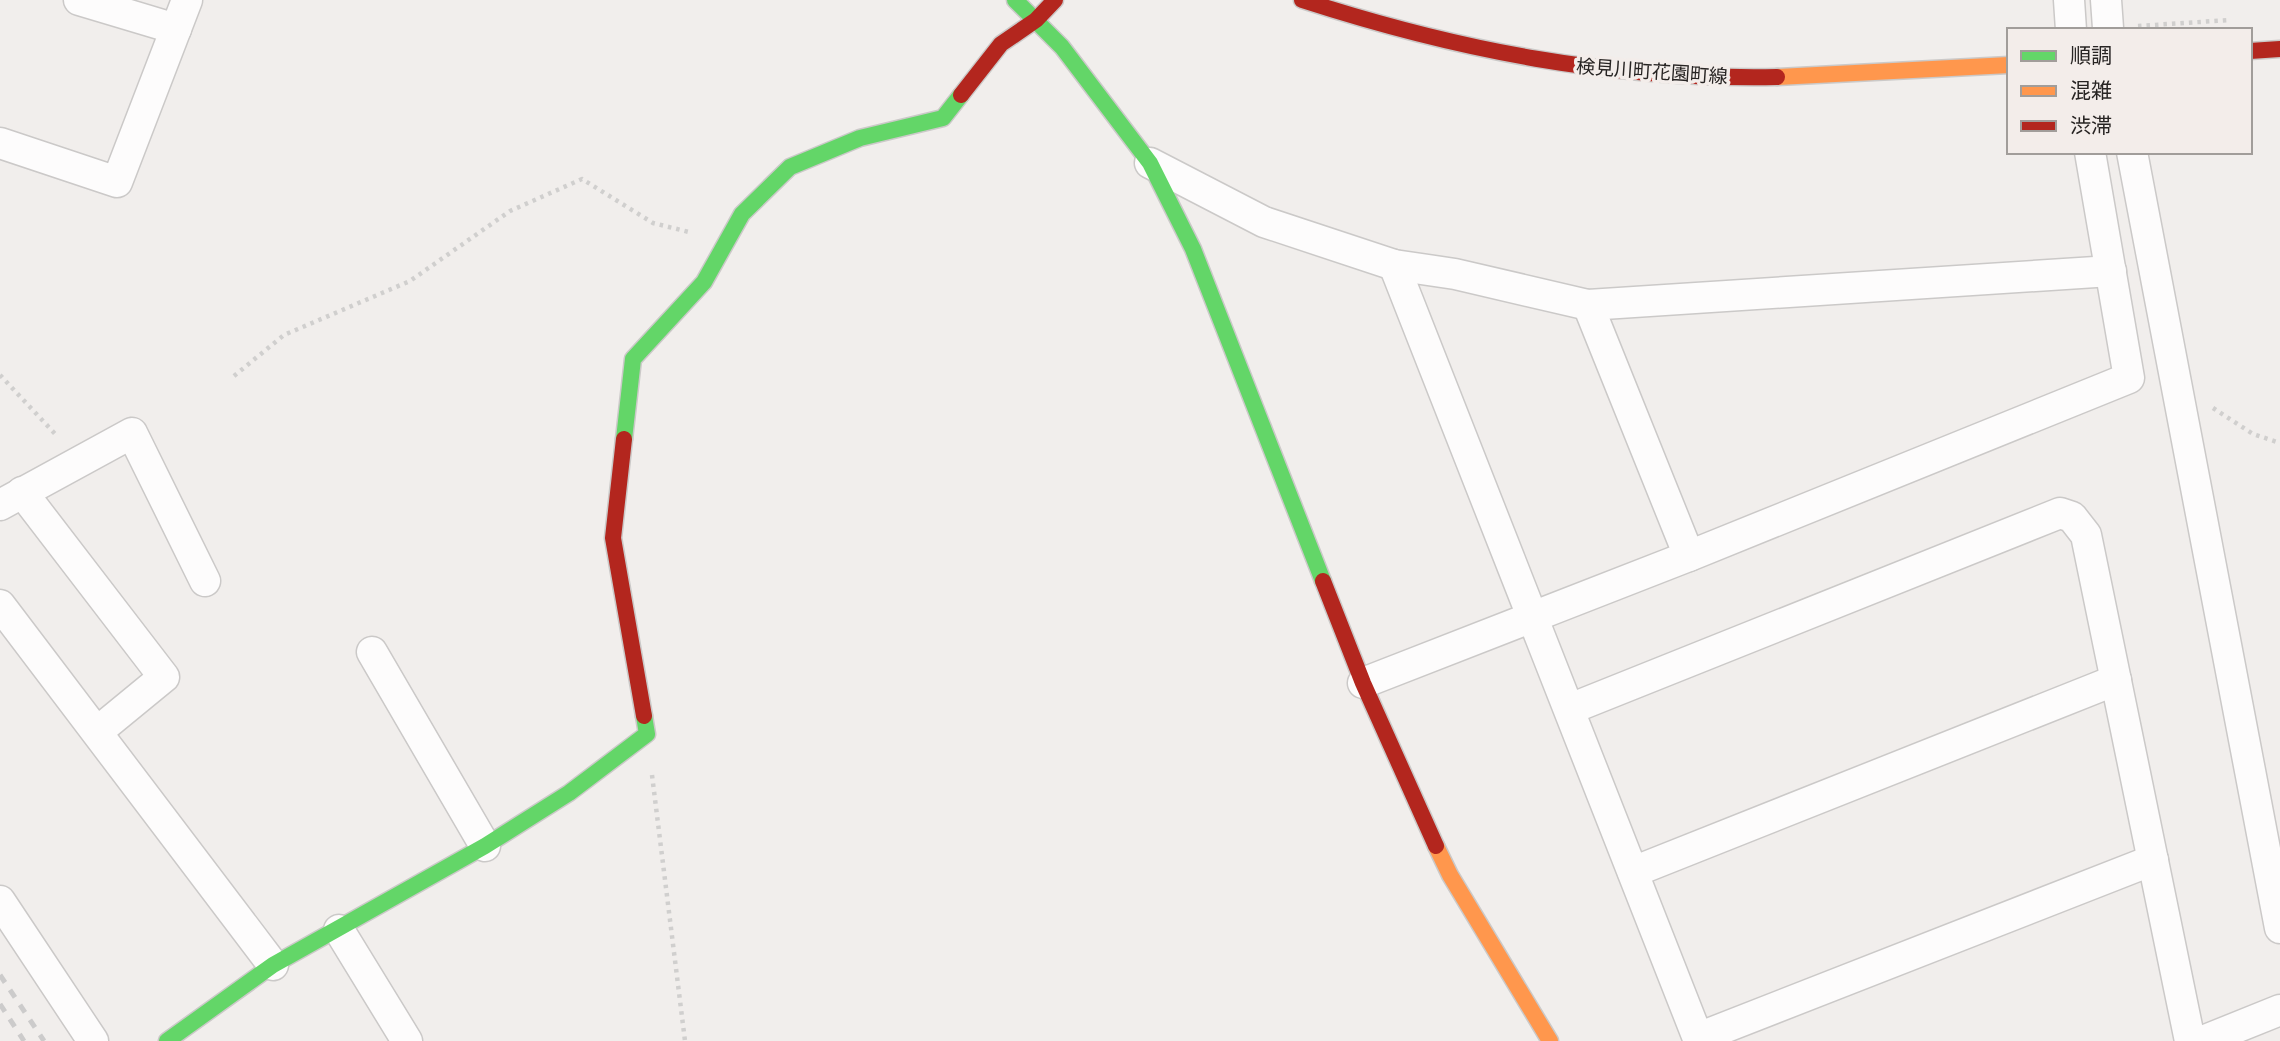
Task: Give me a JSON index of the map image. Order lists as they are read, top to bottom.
{
  "streets": {
    "street": ["検見川町花園町線"]
  },
  "legend": ["順調", "混雑", "渋滞"]
}
